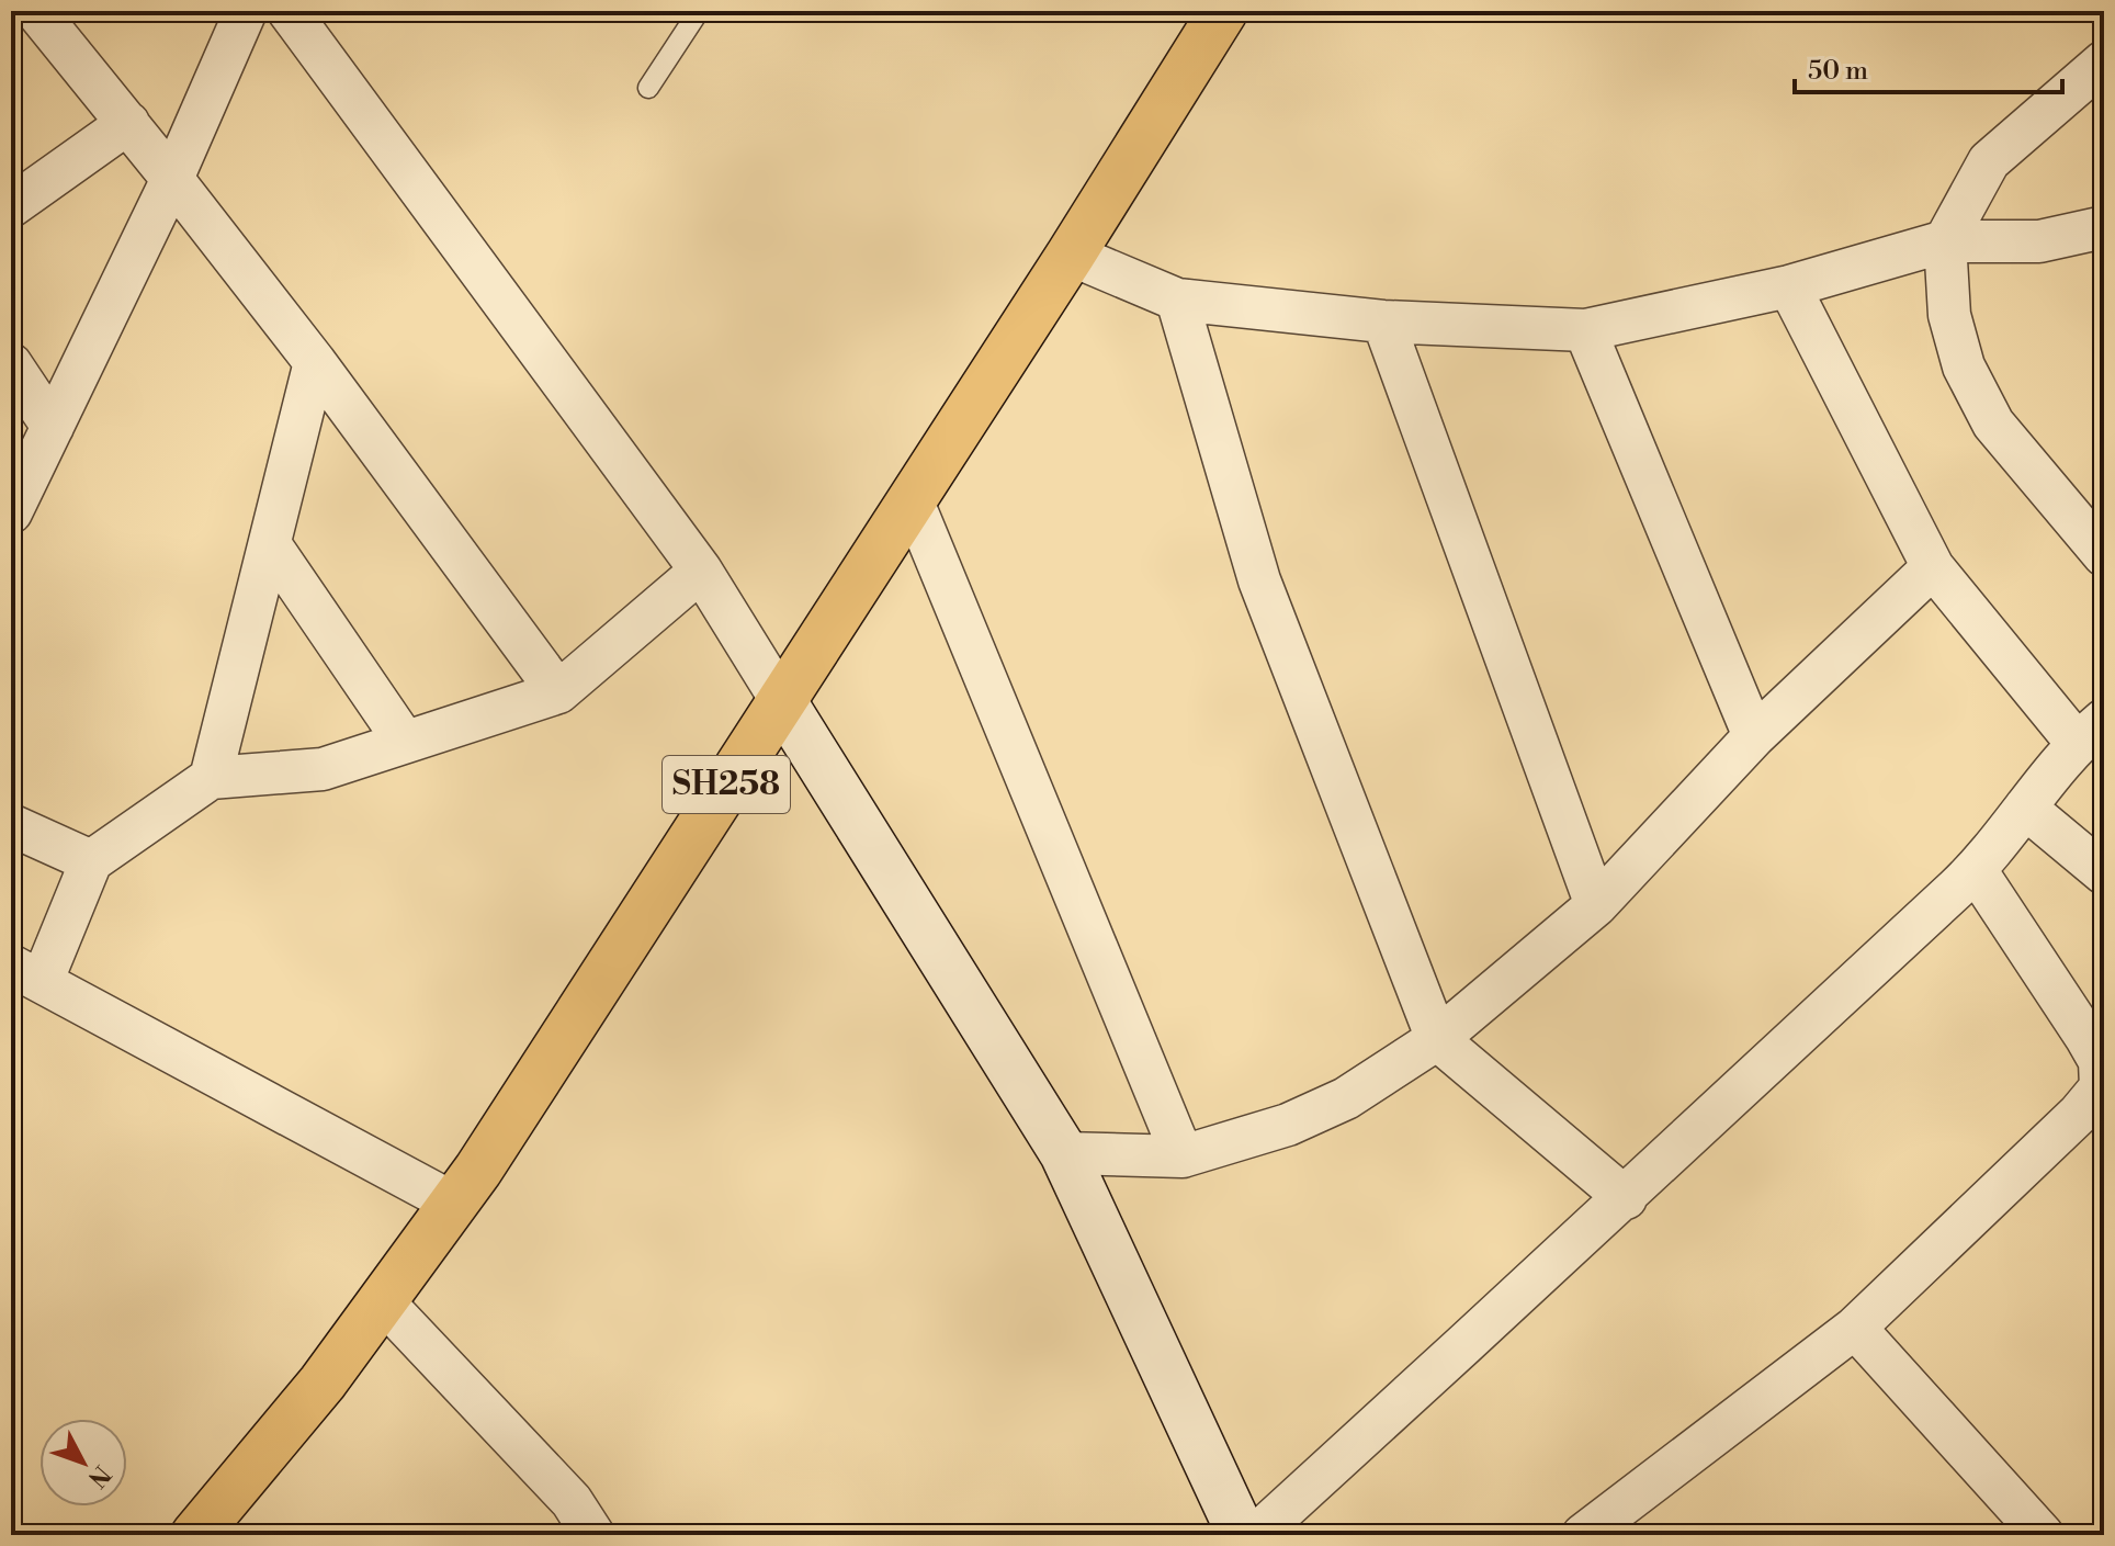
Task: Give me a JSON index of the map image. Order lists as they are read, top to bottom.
{
  "streets": {
    "main road": ["SH258"]
  },
  "scale_bar": "50 m",
  "north": "bottom right"
}
